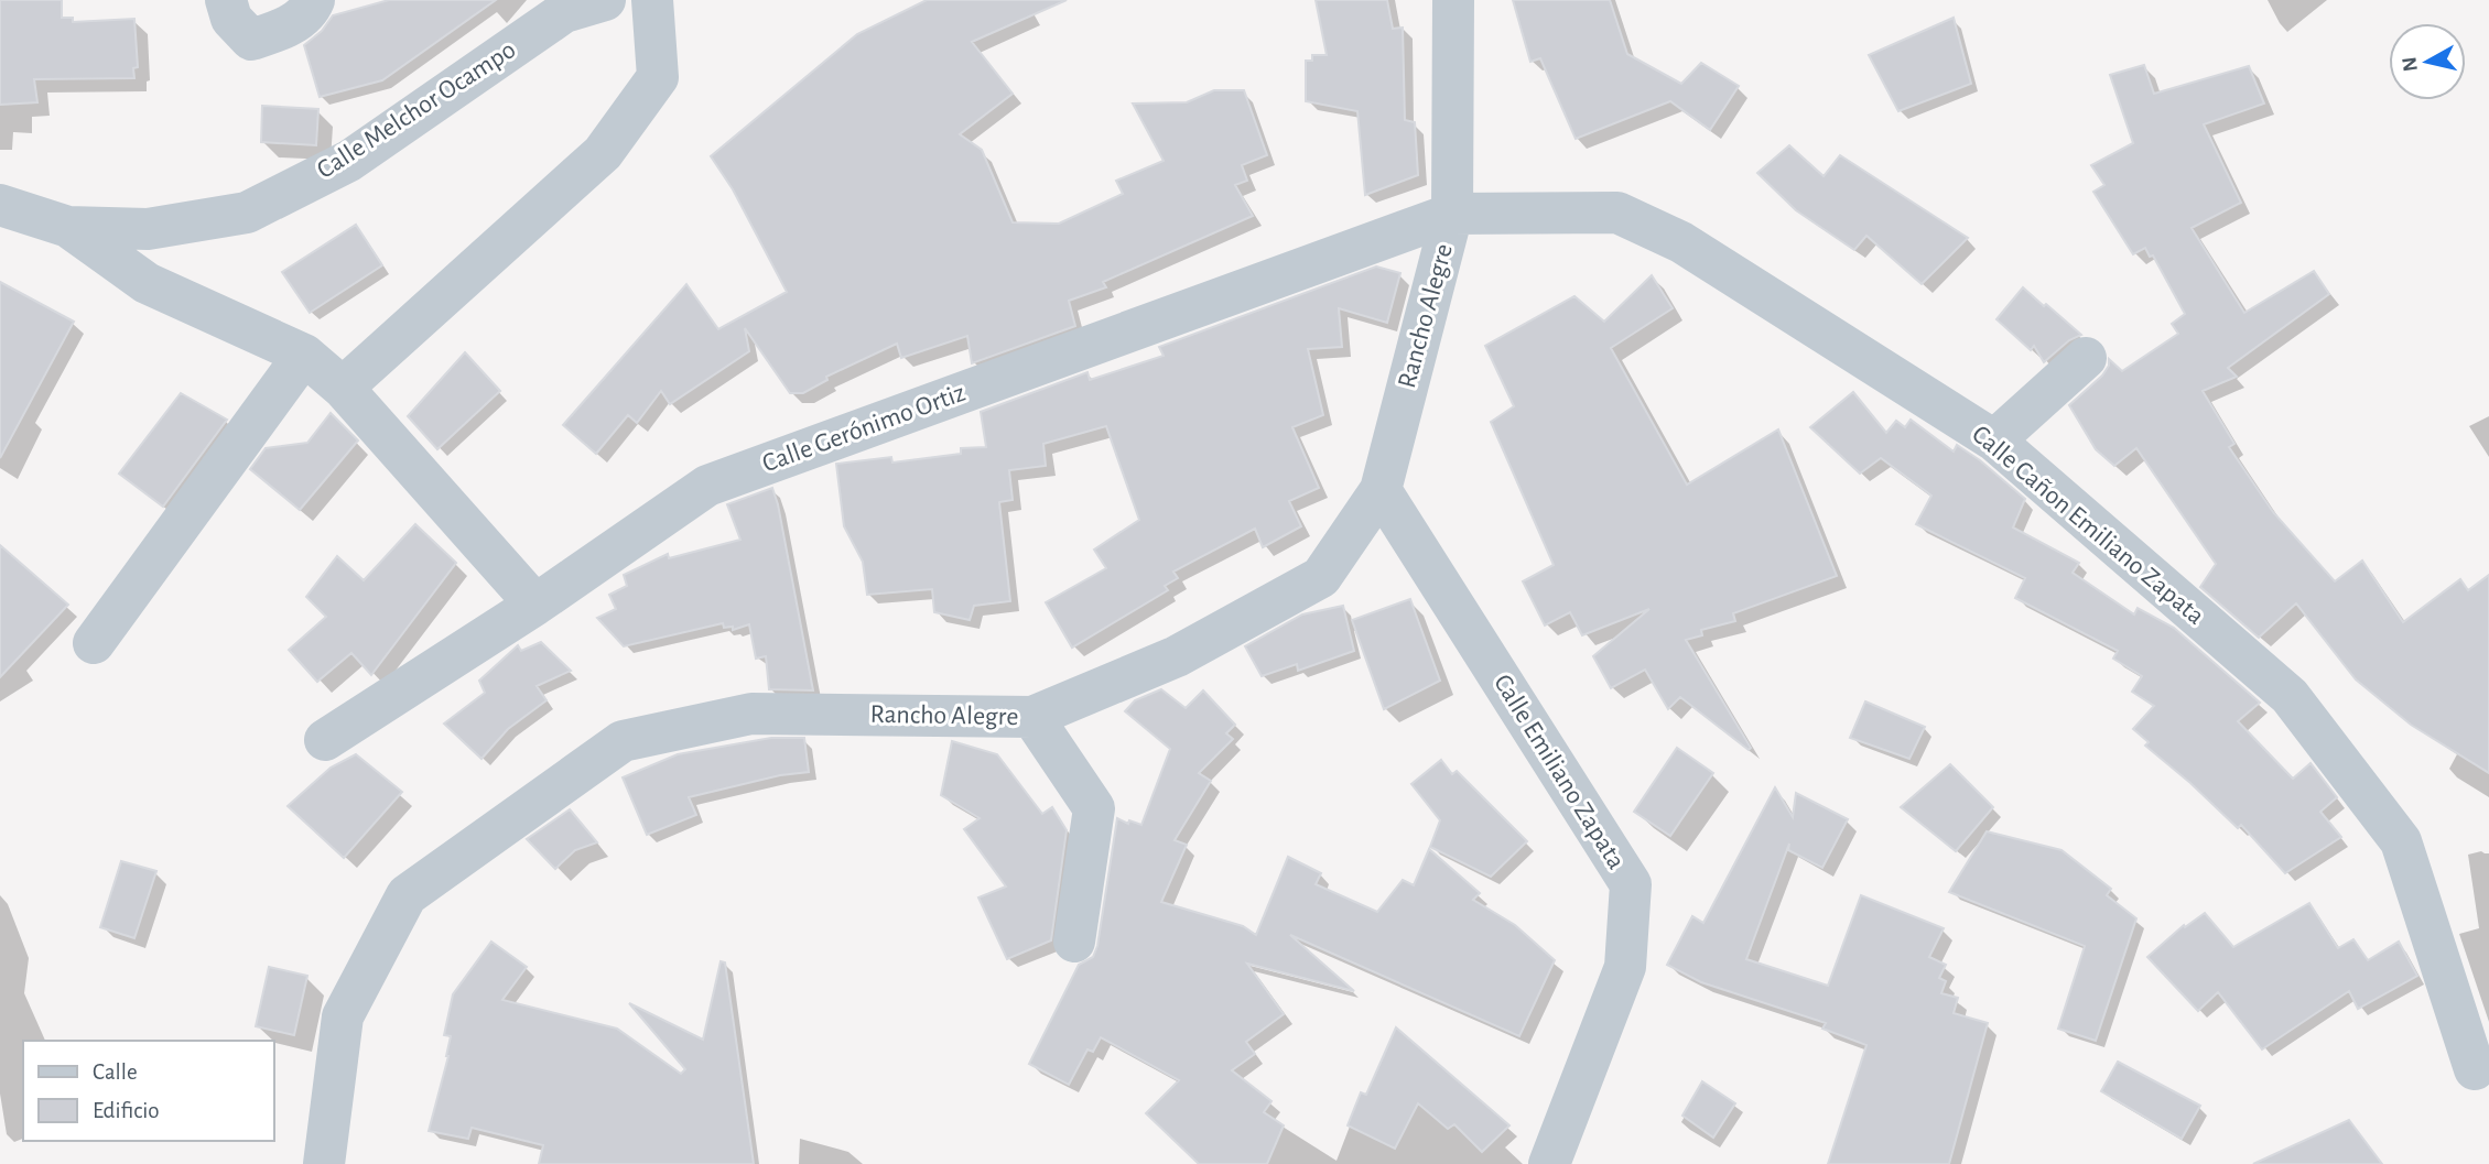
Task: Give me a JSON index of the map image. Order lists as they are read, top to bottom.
{
  "streets": {
    "street": [
      "Calle Melchor Ocampo",
      "Rancho Alegre",
      "Calle Gerónimo Ortiz",
      "Calle Cañon Emiliano Zapata",
      "Calle Emiliano Zapata"
    ]
  },
  "crossings": [
    ["Rancho Alegre", "Calle Gerónimo Ortiz"],
    ["Rancho Alegre", "Calle Cañon Emiliano Zapata"],
    ["Rancho Alegre", "Calle Emiliano Zapata"],
    ["Calle Gerónimo Ortiz", "Calle Cañon Emiliano Zapata"]
  ],
  "legend": ["Calle", "Edificio"],
  "north": "left"
}
